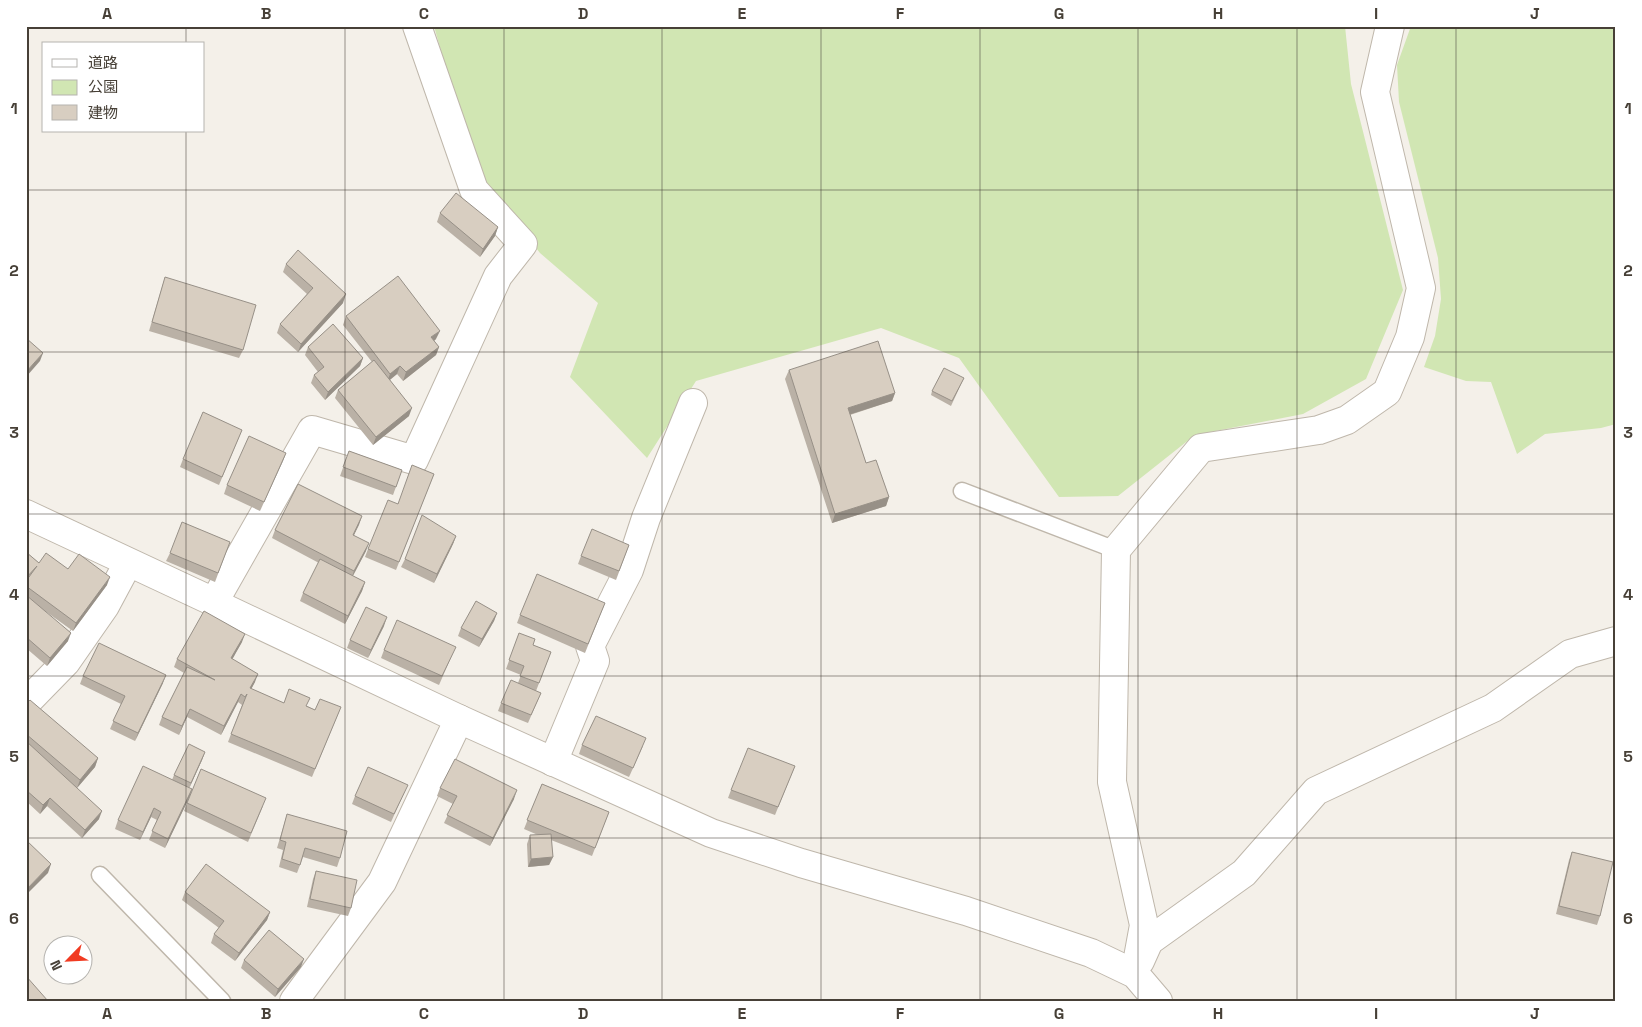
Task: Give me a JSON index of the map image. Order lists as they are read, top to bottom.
{
  "legend": ["道路", "公園", "建物"],
  "north": "bottom left",
  "grid": {
    "columns": [
      "A",
      "B",
      "C",
      "D",
      "E",
      "F",
      "G",
      "H",
      "I",
      "J"
    ],
    "rows": [
      "1",
      "2",
      "3",
      "4",
      "5",
      "6"
    ]
  }
}
